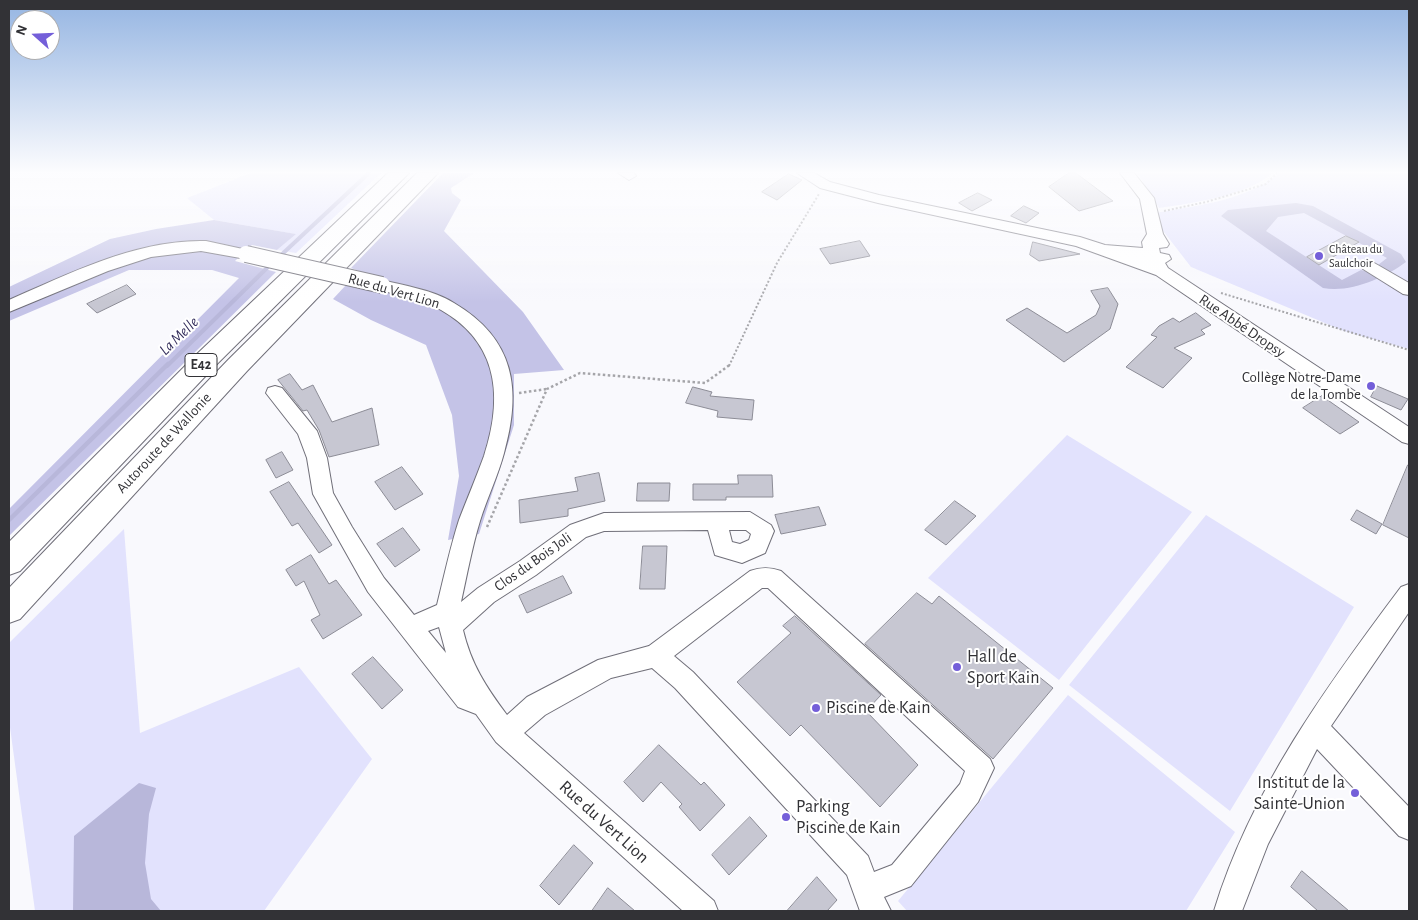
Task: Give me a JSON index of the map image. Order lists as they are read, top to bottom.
{
  "streets": {
    "highway": ["E42", "Autoroute de Wallonie"],
    "street": ["Rue du Vert Lion", "Rue Abbé Dropsy", "Clos du Bois Joli"]
  },
  "crossings": [
    ["Rue du Vert Lion", "Clos du Bois Joli"]
  ],
  "water": ["La Melle"],
  "places": [
    "Château du Saulchoir",
    "Collège Notre-Dame de la Tombe",
    "Hall de Sport Kain",
    "Piscine de Kain",
    "Institut de la Sainte-Union",
    "Parking Piscine de Kain"
  ],
  "north": "left"
}
